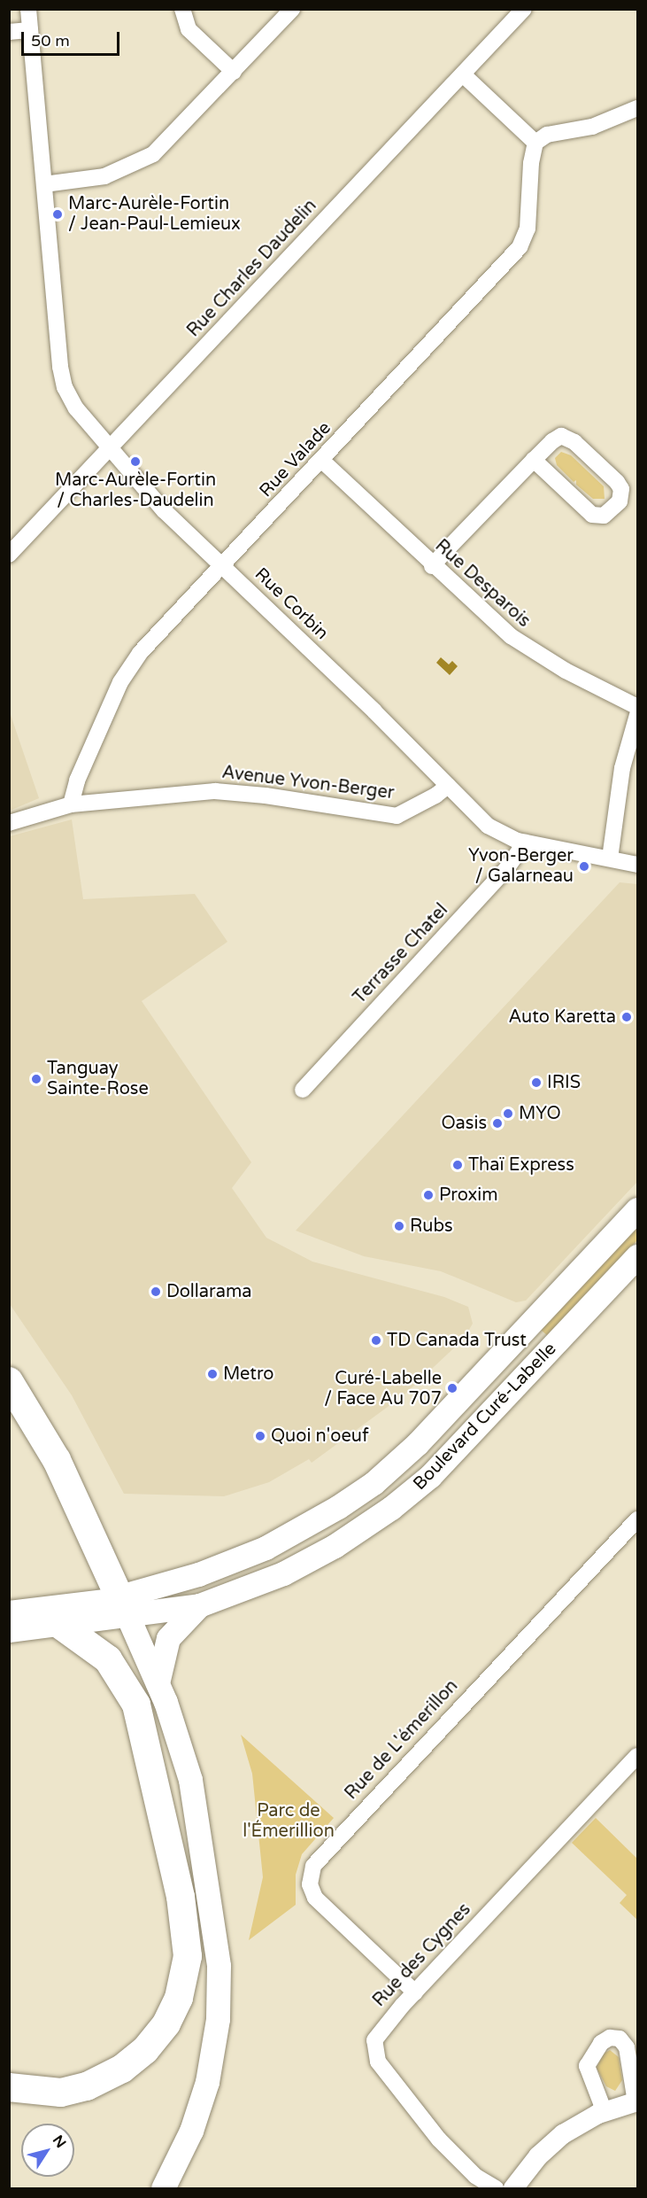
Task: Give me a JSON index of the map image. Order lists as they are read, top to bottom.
{
  "streets": {
    "main road": ["Boulevard Curé-Labelle"],
    "street": [
      "Rue Charles Daudelin",
      "Rue Valade",
      "Rue Desparois",
      "Rue Corbin",
      "Avenue Yvon-Berger",
      "Terrasse Chatel",
      "Rue de L'émerillon",
      "Rue des Cygnes"
    ]
  },
  "crossings": [
    ["Rue Charles Daudelin", "Rue Corbin"],
    ["Rue Valade", "Rue Desparois"],
    ["Rue Valade", "Rue Corbin"],
    ["Rue Valade", "Avenue Yvon-Berger"],
    ["Rue Corbin", "Avenue Yvon-Berger"],
    ["Rue de L'émerillon", "Rue des Cygnes"]
  ],
  "parks": ["Parc de l'Émerillion"],
  "places": [
    "Marc-Aurèle-Fortin / Jean-Paul-Lemieux",
    "Marc-Aurèle-Fortin / Charles-Daudelin",
    "Yvon-Berger / Galarneau",
    "Auto Karetta",
    "Tanguay Sainte-Rose",
    "IRIS",
    "MYO",
    "Oasis",
    "Thaï Express",
    "Proxim",
    "Rubs",
    "Dollarama",
    "TD Canada Trust",
    "Metro",
    "Curé-Labelle / Face Au 707",
    "Quoi n'oeuf"
  ],
  "scale_bar": "50 m",
  "north": "top right"
}
